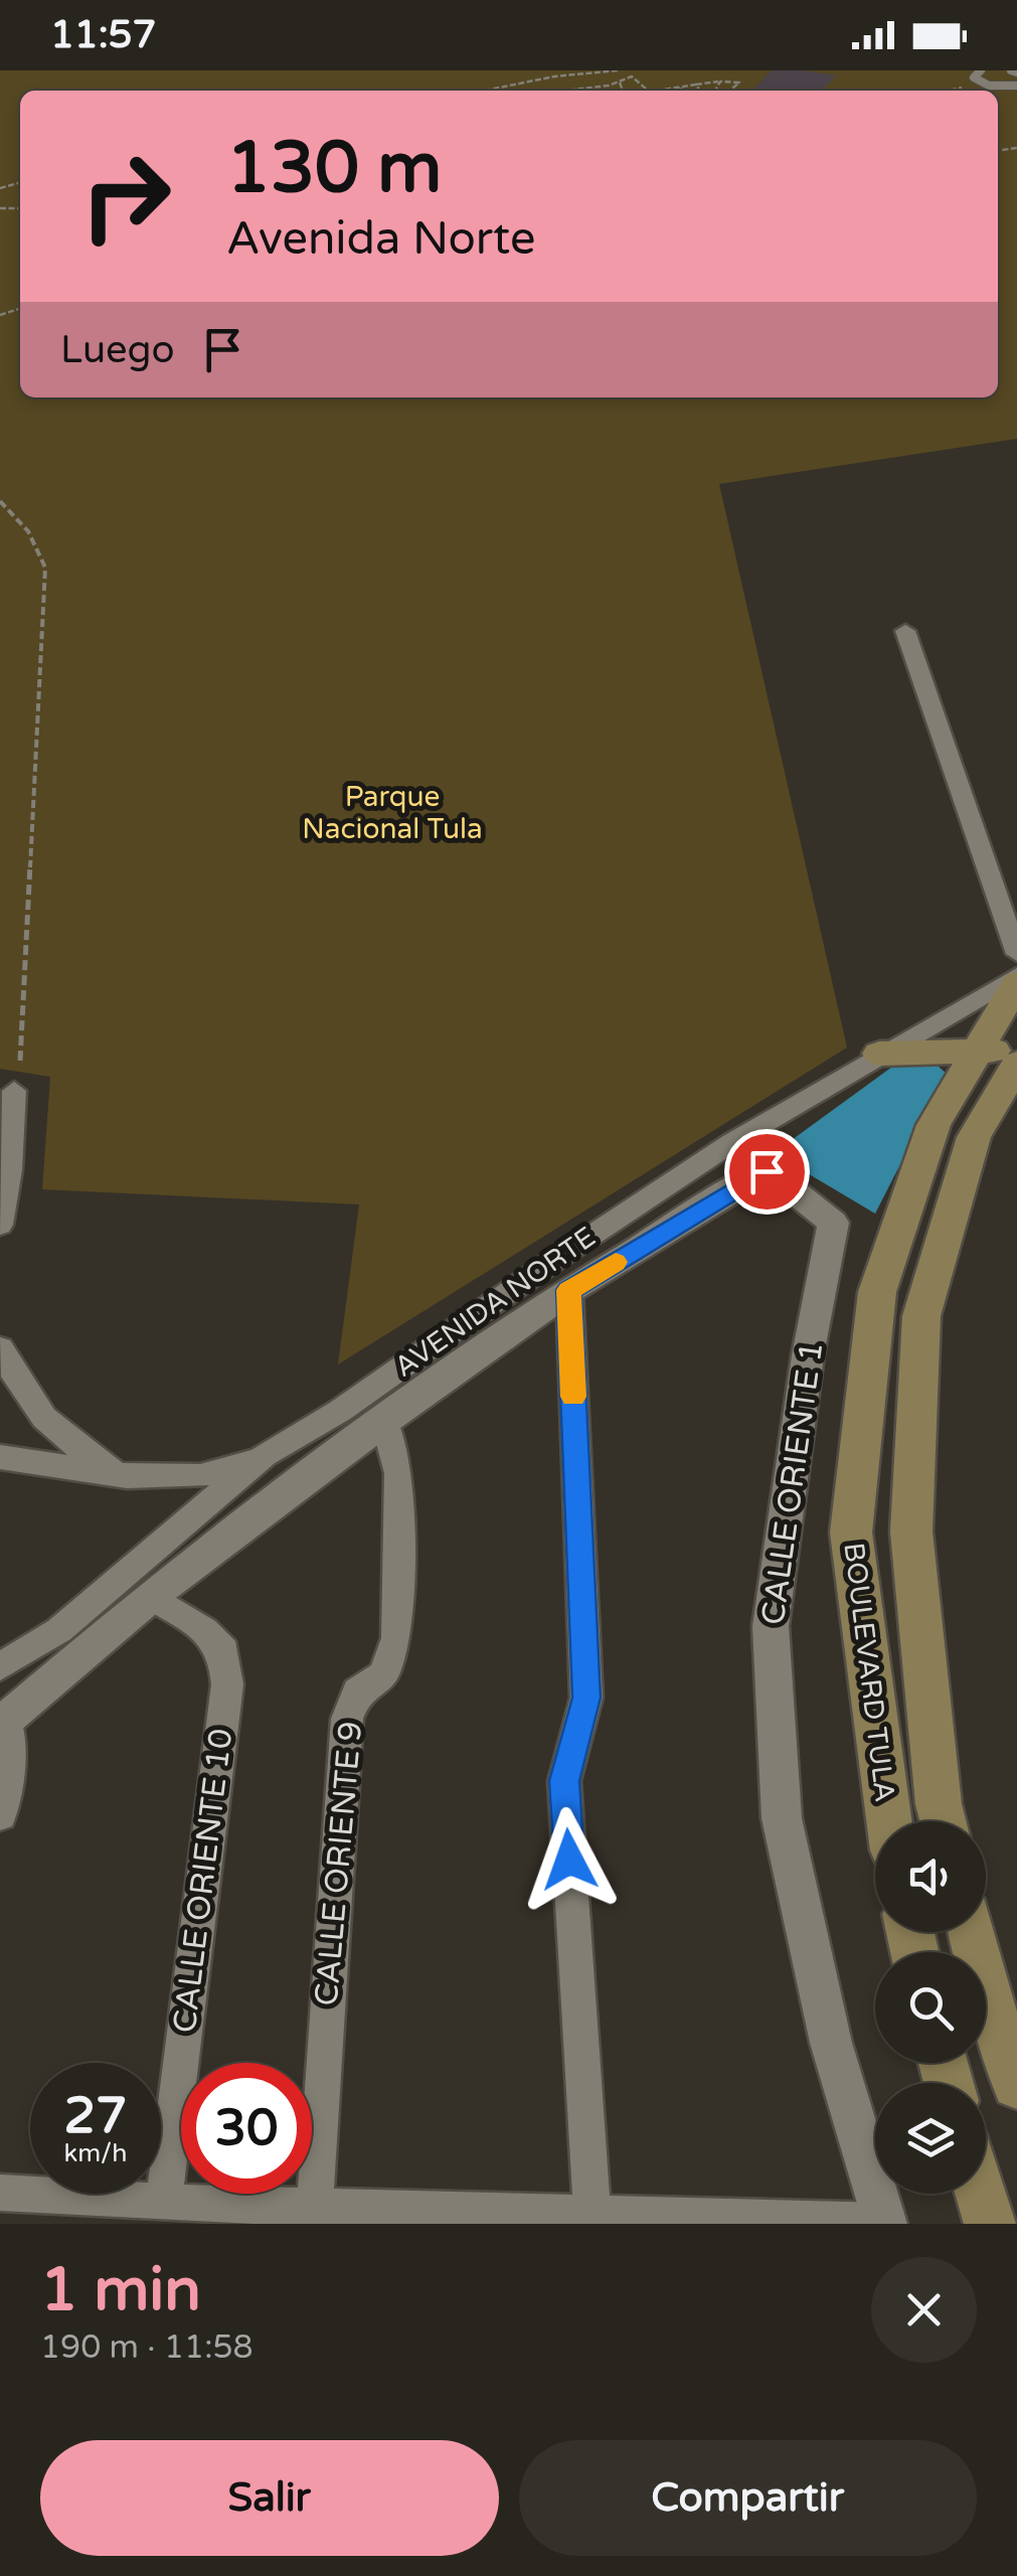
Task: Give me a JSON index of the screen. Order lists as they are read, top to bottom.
{
  "streets": {
    "main road": ["BOULEVARD TULA"],
    "street": [
      "AVENIDA NORTE",
      "CALLE ORIENTE 1",
      "CALLE ORIENTE 9",
      "CALLE ORIENTE 10"
    ]
  },
  "crossings": [
    ["AVENIDA NORTE", "CALLE ORIENTE 1"],
    ["AVENIDA NORTE", "BOULEVARD TULA"],
    ["AVENIDA NORTE", "CALLE ORIENTE 9"],
    ["AVENIDA NORTE", "CALLE ORIENTE 10"]
  ],
  "parks": ["Parque Nacional Tula"],
  "page": {
    "status": "11:57",
    "turn": ["130 m", "Avenida Norte"],
    "then": "Luego",
    "speed": "27 km/h",
    "limit": "30",
    "heading": ["1 min", "190 m · 11:58"],
    "buttons": ["Salir", "Compartir"]
  }
}
